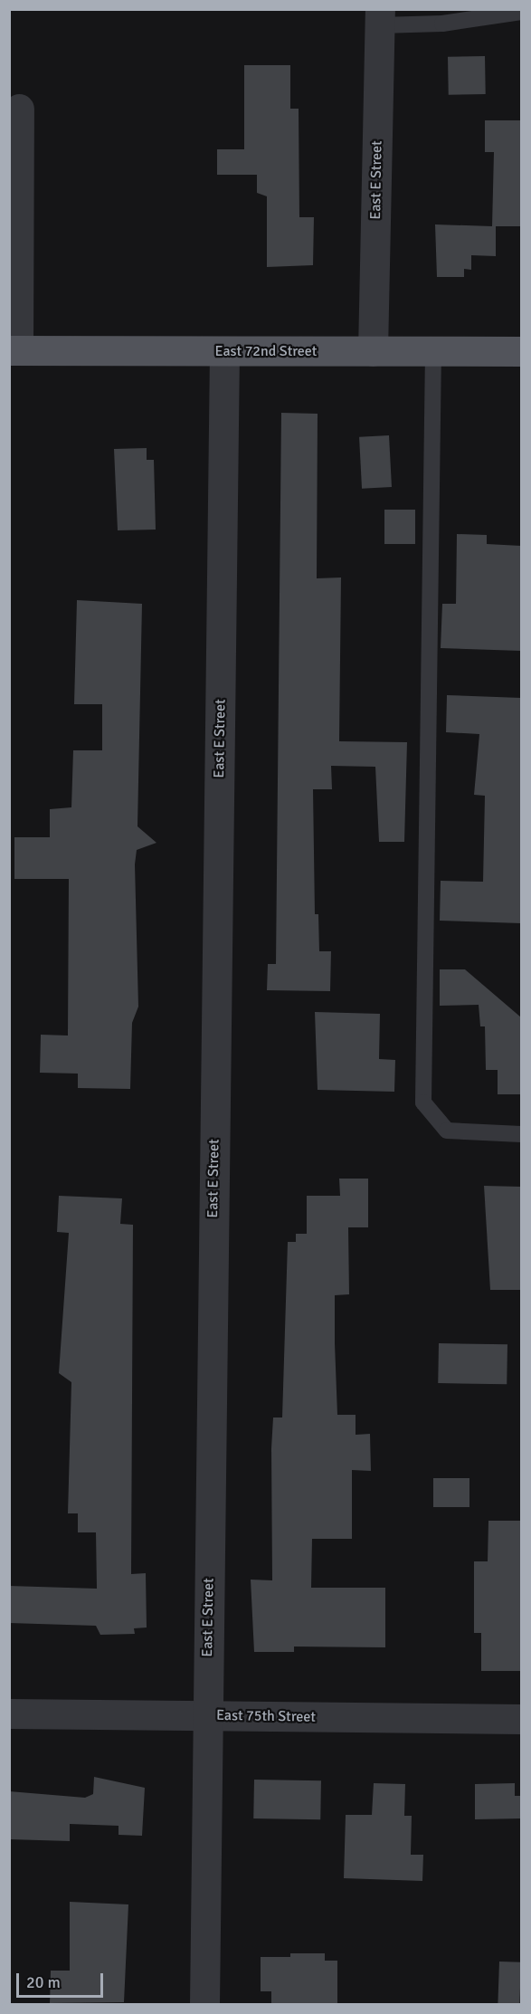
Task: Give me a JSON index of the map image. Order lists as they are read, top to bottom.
{
  "streets": {
    "main road": ["East 72nd Street"],
    "street": ["East E Street", "East 75th Street"]
  },
  "crossings": [
    ["East E Street", "East 72nd Street"],
    ["East E Street", "East 75th Street"]
  ],
  "scale_bar": "20 m"
}
